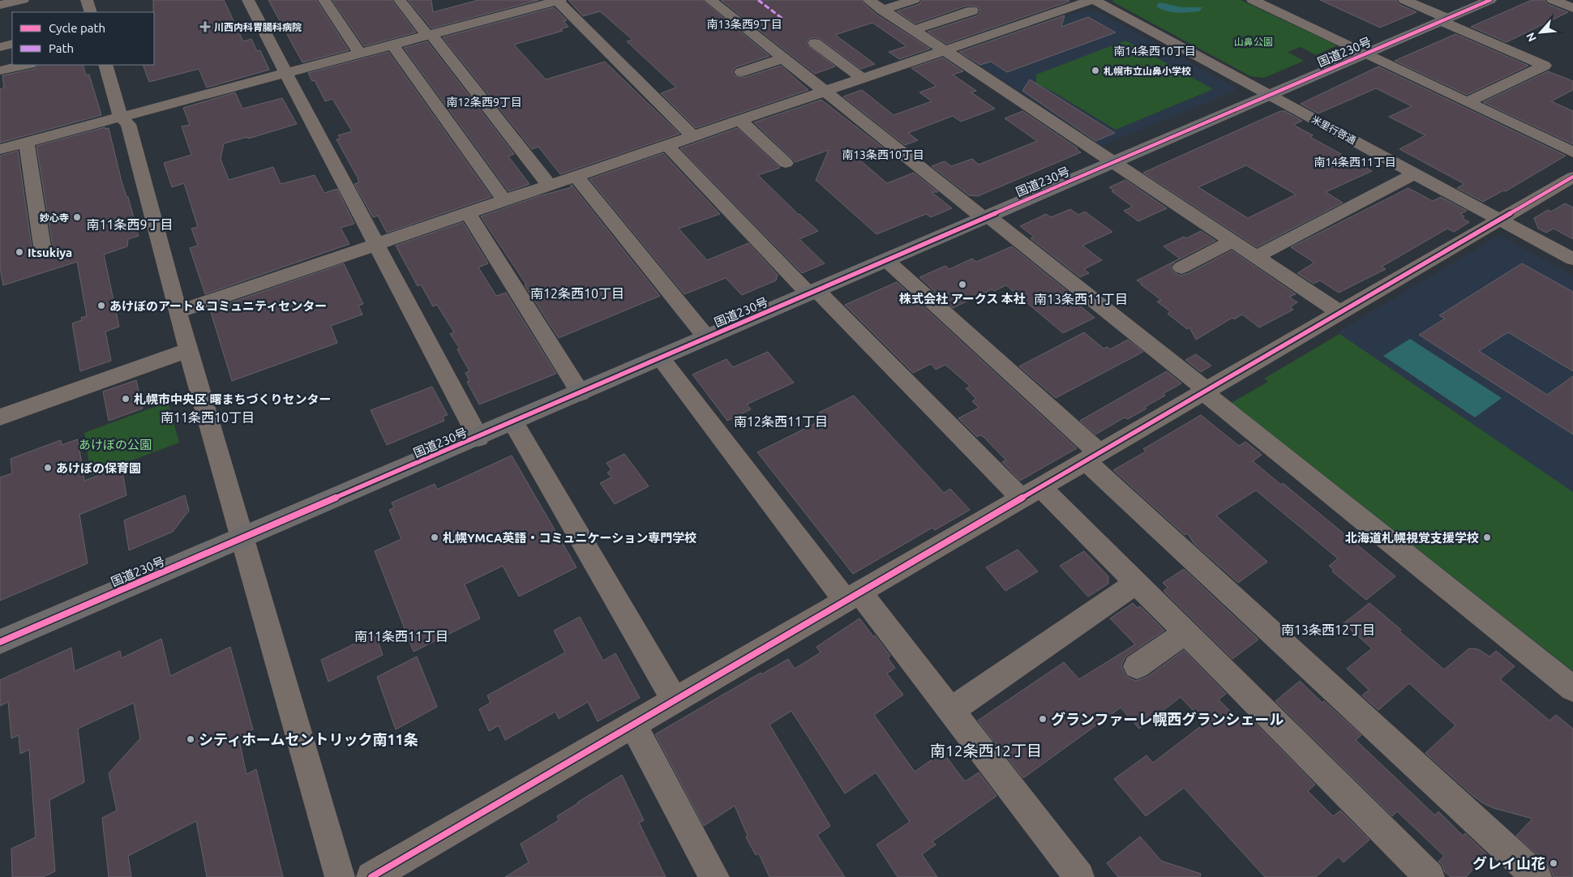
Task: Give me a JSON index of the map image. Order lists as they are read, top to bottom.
{
  "streets": {
    "highway": ["国道230号"],
    "street": ["米里行啓通"]
  },
  "crossings": [
    ["国道230号", "米里行啓通"]
  ],
  "districts": [
    "南13条西9丁目",
    "南14条西10丁目",
    "南12条西9丁目",
    "南13条西10丁目",
    "南14条西11丁目",
    "南11条西9丁目",
    "南12条西10丁目",
    "南13条西11丁目",
    "南11条西10丁目",
    "南12条西11丁目",
    "南13条西12丁目",
    "南11条西11丁目",
    "南12条西12丁目"
  ],
  "parks": ["山鼻公園", "あけぼの公園"],
  "places": {
    "health": ["川西内科胃腸科病院"],
    "other": [
      "札幌市立山鼻小学校",
      "妙心寺",
      "Itsukiya",
      "株式会社 アークス 本社",
      "あけぼのアート＆コミュニティセンター",
      "札幌市中央区 曙まちづくりセンター",
      "あけぼの保育園",
      "札幌YMCA英語・コミュニケーション専門学校",
      "北海道札幌視覚支援学校",
      "グランファーレ幌西グランシェール",
      "シティホームセントリック南11条",
      "グレイ山花"
    ]
  },
  "legend": ["Cycle path", "Path"],
  "north": "bottom left"
}
